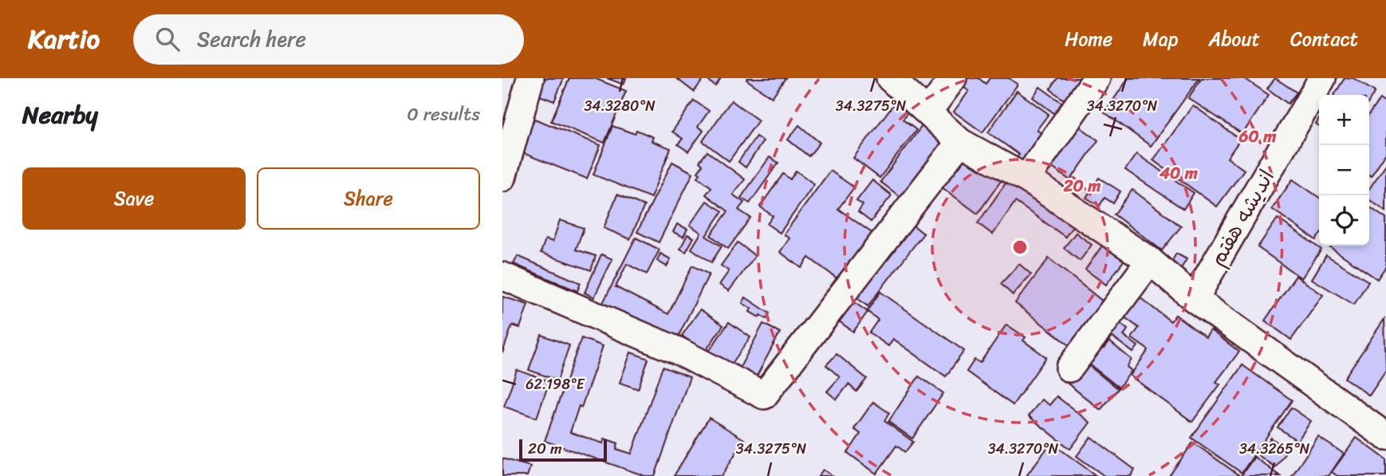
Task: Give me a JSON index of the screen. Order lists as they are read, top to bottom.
{
  "streets": {
    "street": ["اندیشه هفتم"]
  },
  "scale_bar": "20 m",
  "page": {
    "header": "Kartio",
    "search": "Search here",
    "nav": [
      "Home",
      "Map",
      "About",
      "Contact"
    ],
    "heading": ["Nearby", "0 results"],
    "map_buttons": ["+", "−"],
    "buttons": ["Save", "Share"],
    "scale": "20 m"
  },
  "coordinates": [
    "34.3280°N",
    "34.3275°N",
    "34.3270°N",
    "62.198°E",
    "34.3265°N"
  ],
  "rings": ["60 m", "40 m", "20 m"]
}
